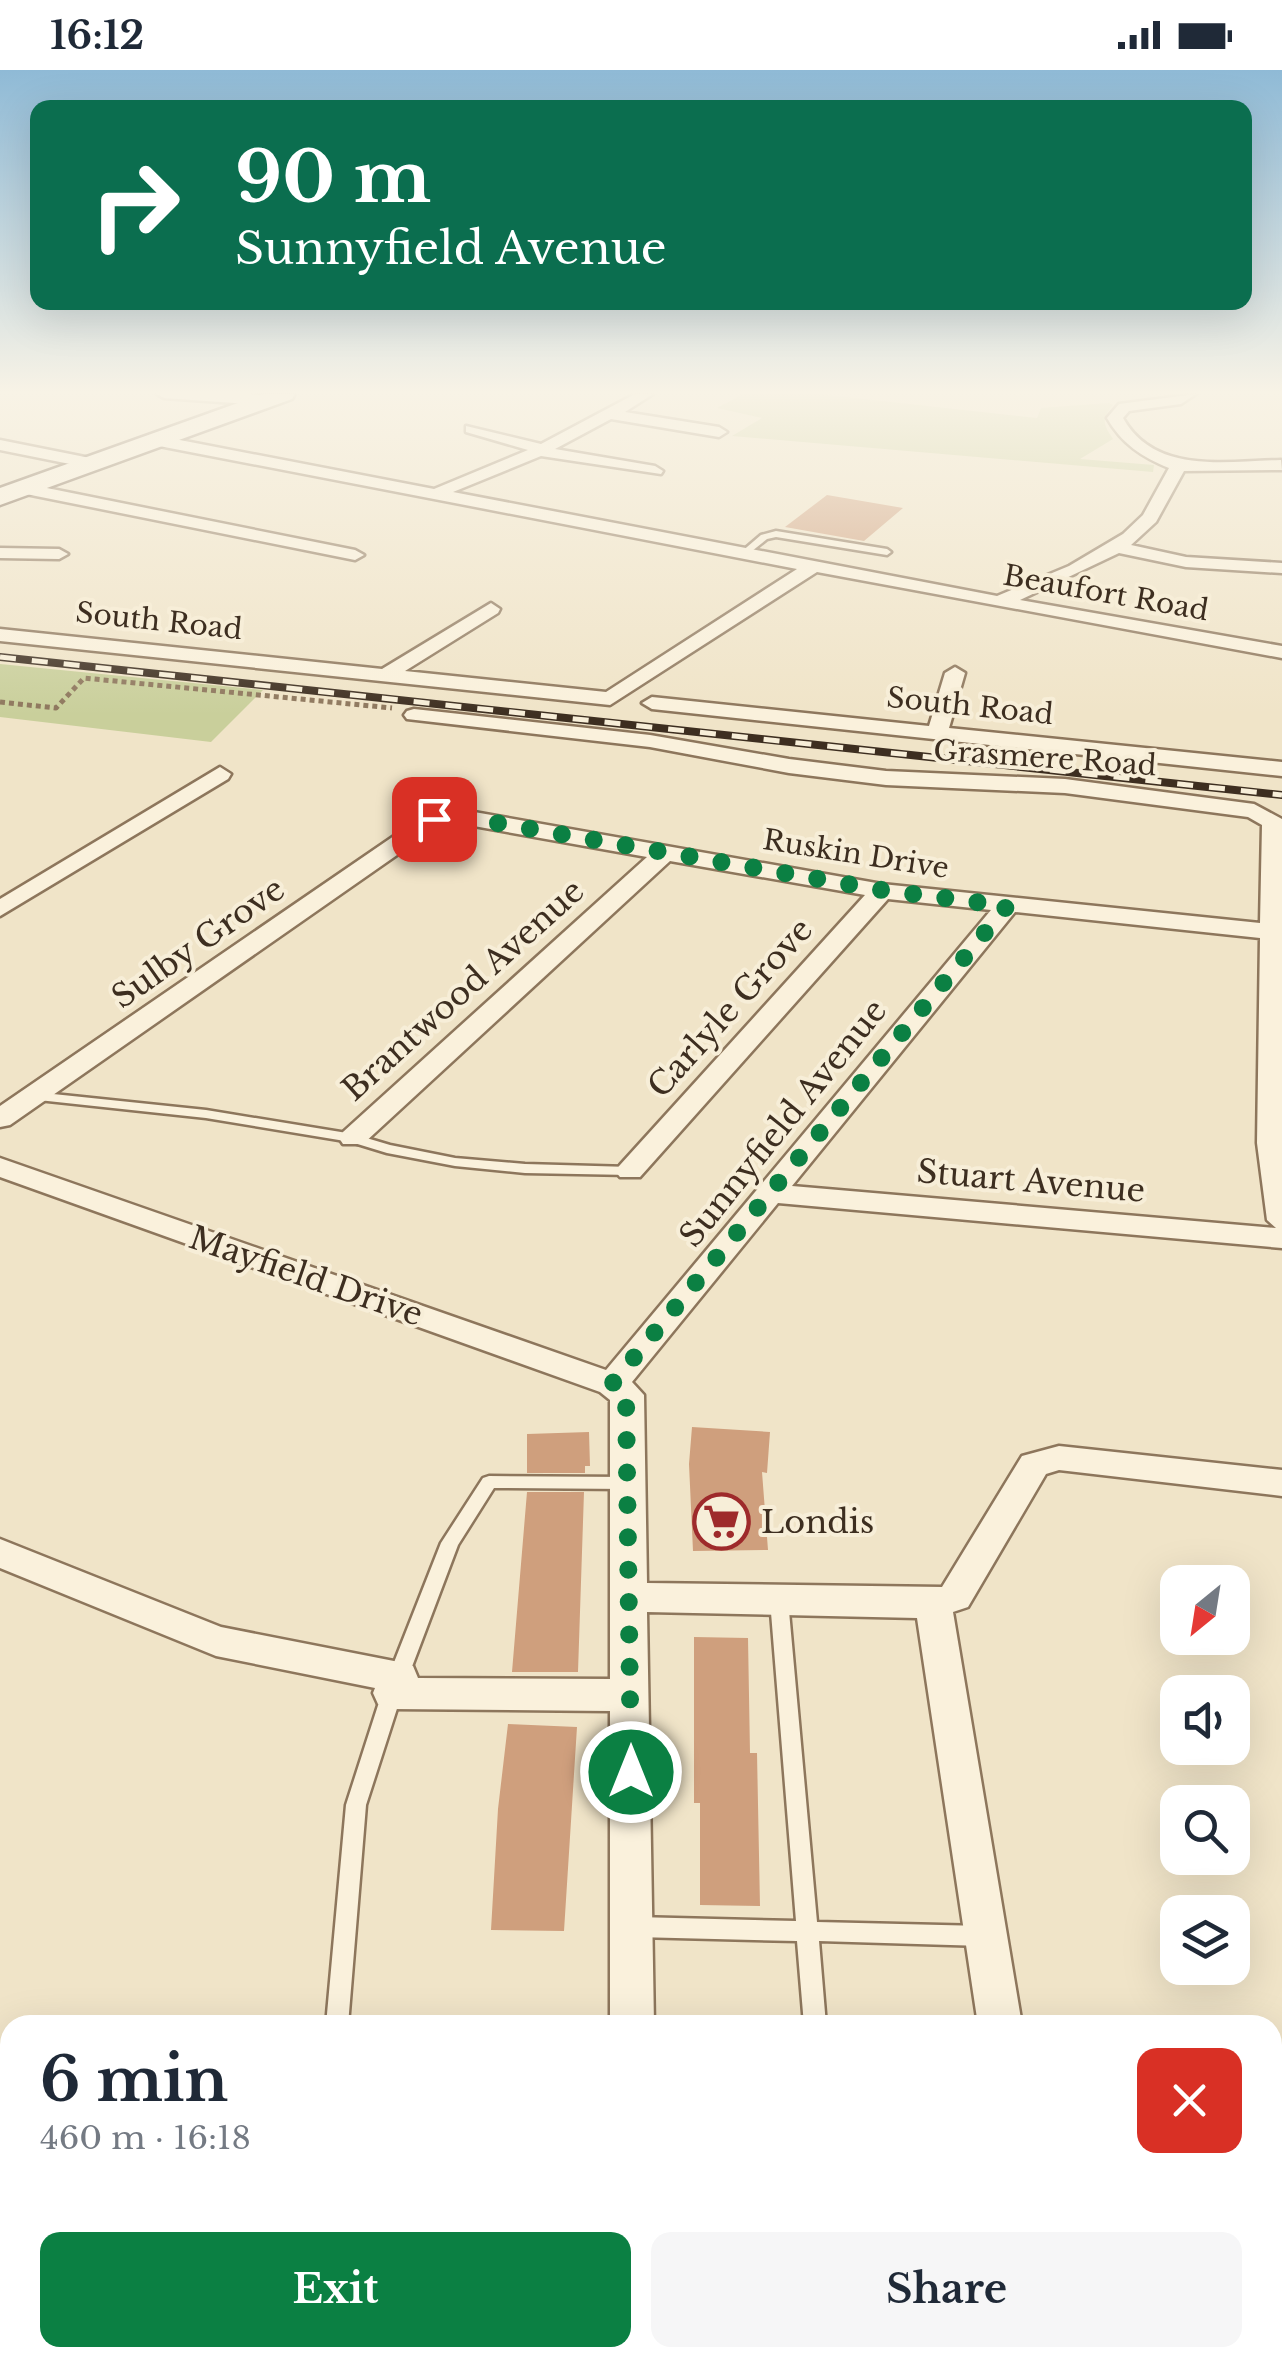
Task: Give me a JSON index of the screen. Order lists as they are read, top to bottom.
{
  "streets": {
    "street": [
      "Beaufort Road",
      "South Road",
      "Grasmere Road",
      "Ruskin Drive",
      "Sulby Grove",
      "Brantwood Avenue",
      "Carlyle Grove",
      "Sunnyfield Avenue",
      "Stuart Avenue",
      "Mayfield Drive"
    ]
  },
  "crossings": [
    ["Beaufort Road", "South Road"],
    ["Grasmere Road", "Ruskin Drive"],
    ["Ruskin Drive", "Sulby Grove"],
    ["Ruskin Drive", "Brantwood Avenue"],
    ["Ruskin Drive", "Carlyle Grove"],
    ["Ruskin Drive", "Sunnyfield Avenue"],
    ["Sunnyfield Avenue", "Stuart Avenue"],
    ["Sunnyfield Avenue", "Mayfield Drive"]
  ],
  "places": {
    "supermarket": ["Londis"]
  },
  "north": "bottom left",
  "page": {
    "status": "16:12",
    "turn": ["90 m", "Sunnyfield Avenue"],
    "heading": ["6 min", "460 m · 16:18"],
    "buttons": ["Exit", "Share"]
  }
}
